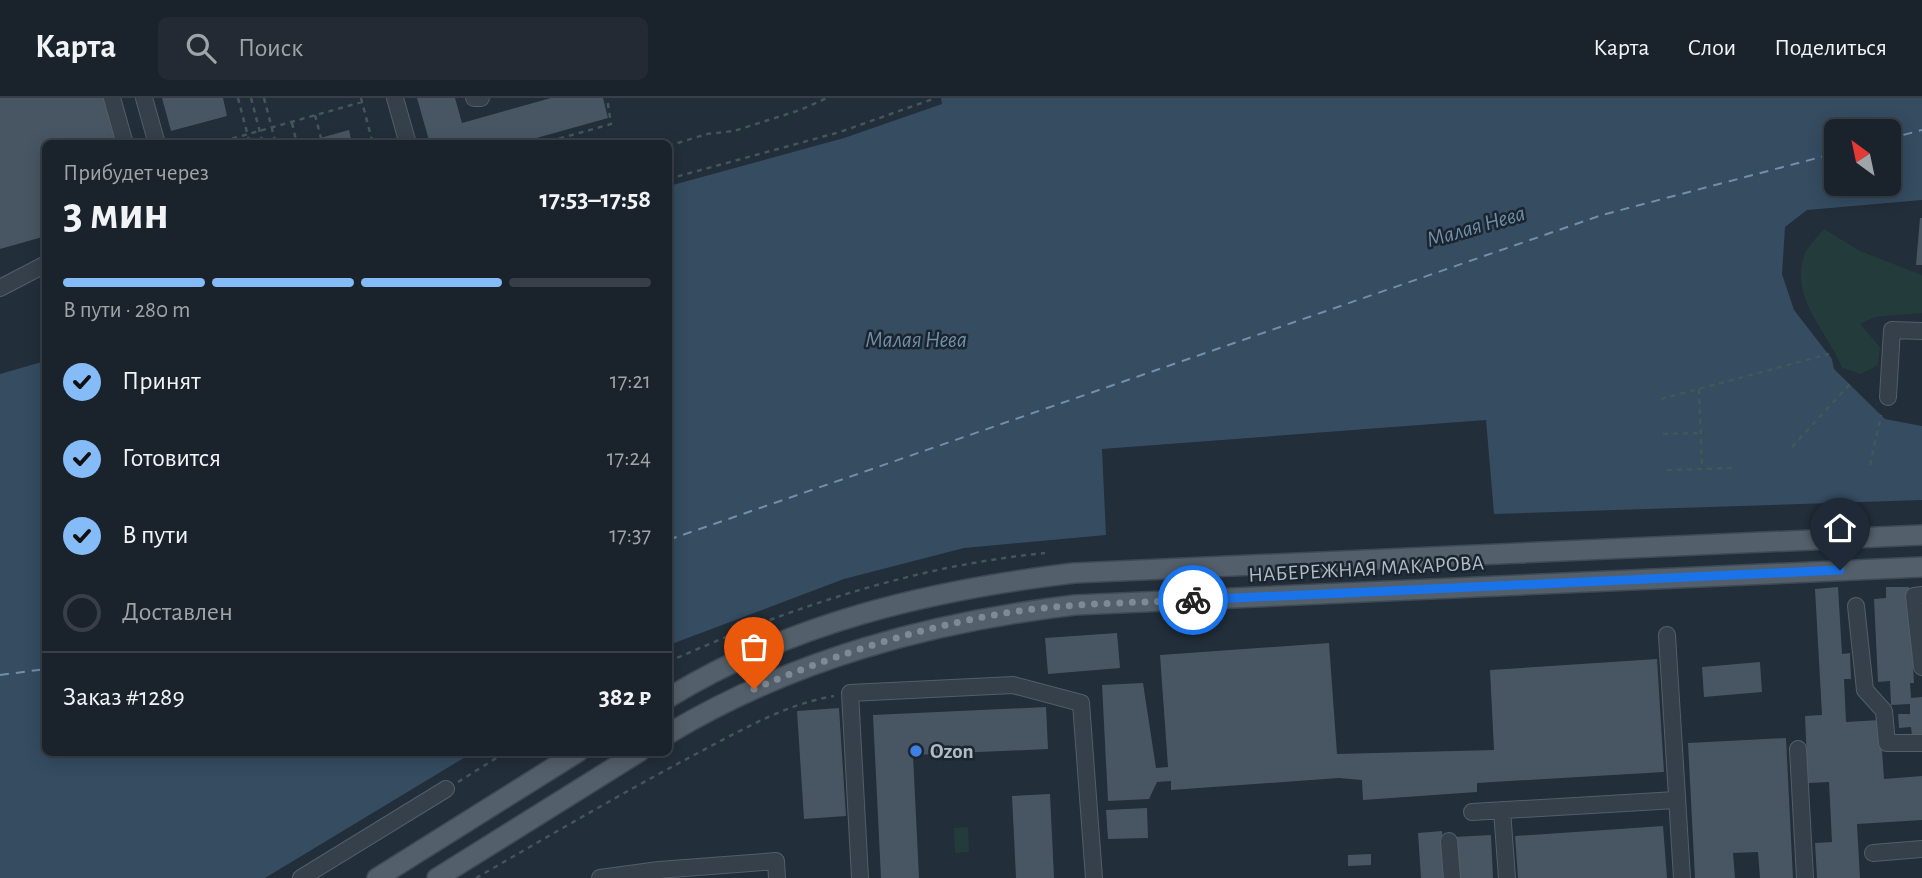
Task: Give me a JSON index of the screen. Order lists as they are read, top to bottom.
{
  "streets": {
    "main road": ["НАБЕРЕЖНАЯ МАКАРОВА"]
  },
  "water": ["Малая Нева"],
  "places": ["Ozon"],
  "north": "top left",
  "page": {
    "header": "Карта",
    "search": "Поиск",
    "nav": ["Карта", "Слои", "Поделиться"],
    "heading": ["3 мин", "Прибудет через", "17:53–17:58"],
    "panel": ["Заказ #1289", "382 ₽"],
    "bar": "В пути · 280 m",
    "list": [
      ["Принят", "17:21"],
      ["Готовится", "17:24"],
      ["В пути", "17:37"],
      "Доставлен"
    ]
  }
}
